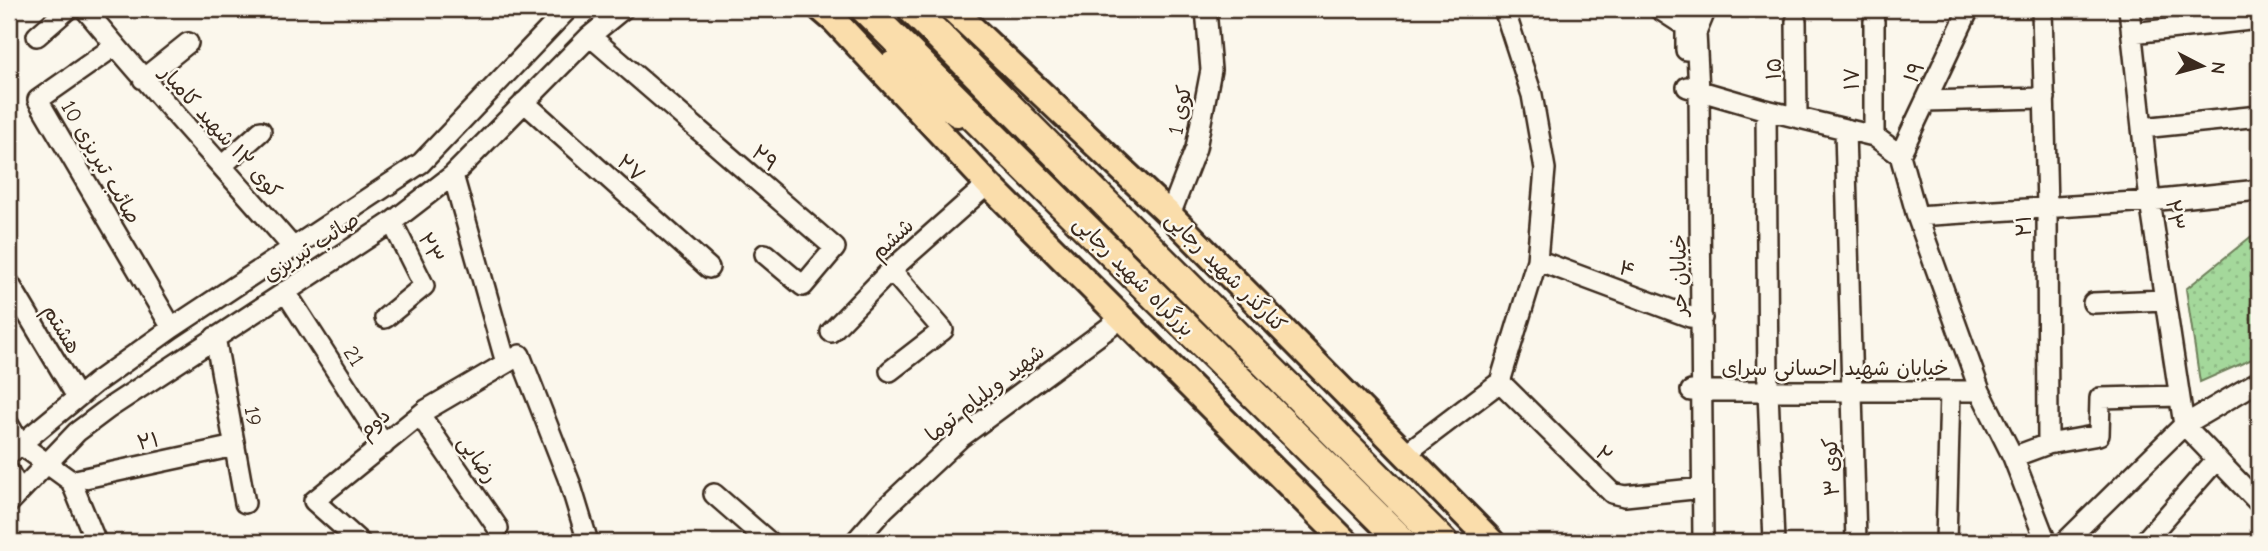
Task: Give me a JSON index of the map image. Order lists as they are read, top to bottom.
{
  "streets": {
    "highway": ["بزرگراه شهید رجایی"],
    "main road": ["کنارگذر شهید رجایی"],
    "street": [
      "۱۵",
      "۱۹",
      "۱۷",
      "کوی 1",
      "کوی ۱۲ شهید کامیار",
      "۲۹",
      "صائب تبریزی 10",
      "۲۷",
      "۲۳",
      "۲۱",
      "ششم",
      "صائب تبریزی",
      "۴",
      "خیابان حر",
      "هشتم",
      "21",
      "خیابان شهید احسانی سرای",
      "شهید ویلیام توما",
      "19",
      "دوم",
      "۲",
      "رضایی",
      "کوی ۳"
    ]
  },
  "crossings": [
    ["کوی 1", "کنارگذر شهید رجایی"],
    ["کوی ۱۲ شهید کامیار", "صائب تبریزی 10"],
    ["کوی ۱۲ شهید کامیار", "صائب تبریزی"],
    ["۲۹", "صائب تبریزی"],
    ["صائب تبریزی 10", "صائب تبریزی"],
    ["۲۷", "صائب تبریزی"],
    ["۲۳", "صائب تبریزی"],
    ["۲۱", "19"],
    ["صائب تبریزی", "هشتم"],
    ["صائب تبریزی", "21"],
    ["صائب تبریزی", "19"],
    ["۴", "خیابان حر"],
    ["خیابان حر", "خیابان شهید احسانی سرای"],
    ["خیابان حر", "۲"],
    ["21", "دوم"],
    ["خیابان شهید احسانی سرای", "کوی ۳"],
    ["دوم", "رضایی"]
  ],
  "north": "right"
}
